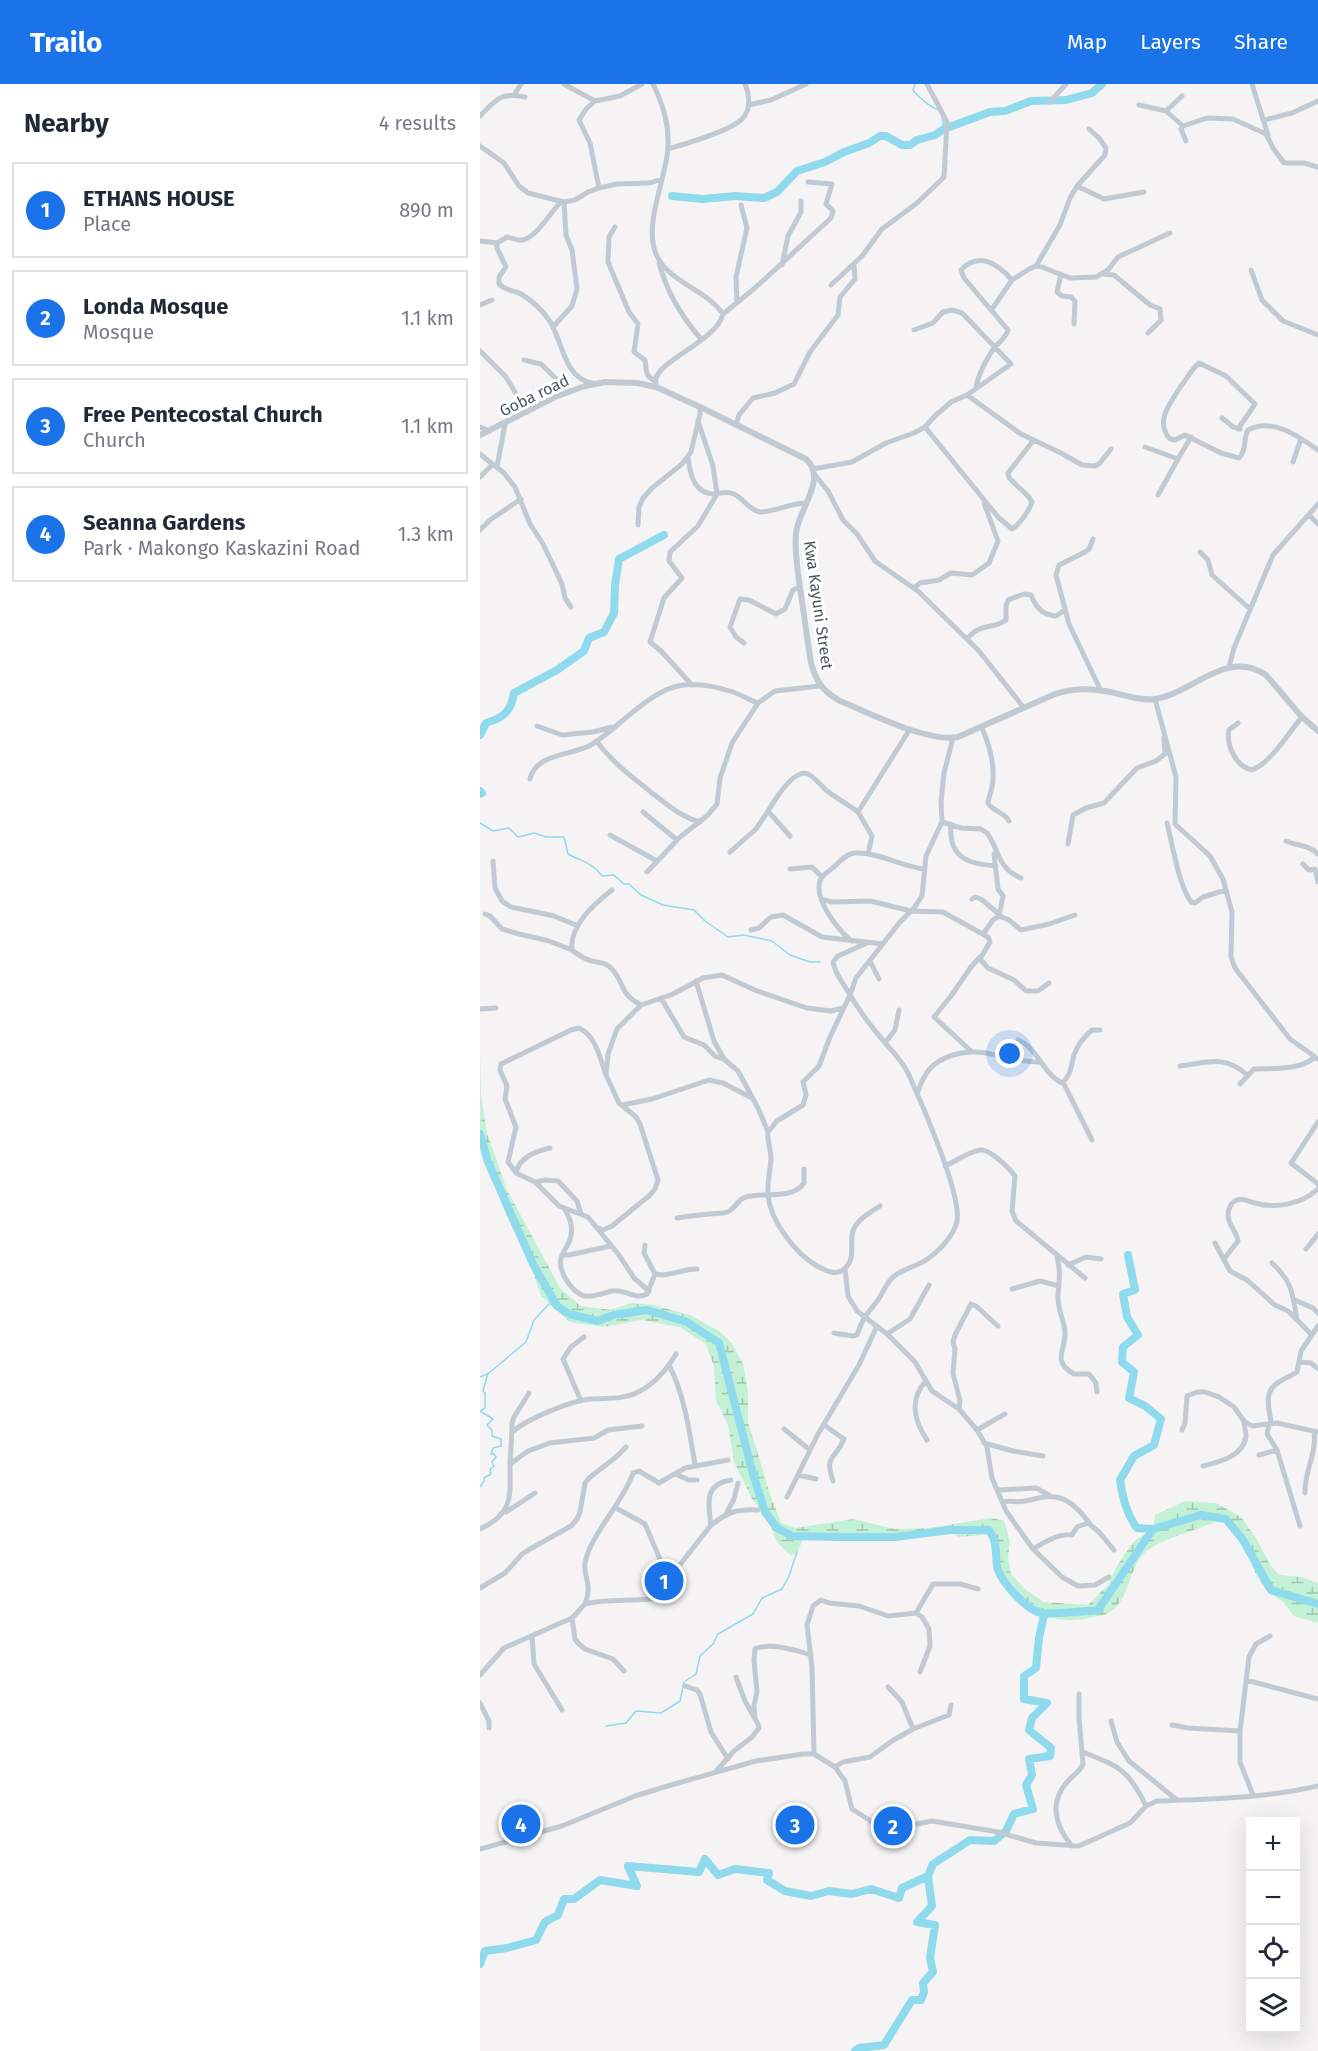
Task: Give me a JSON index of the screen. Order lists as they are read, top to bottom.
{
  "streets": {
    "street": ["Goba road", "Kwa Kayuni Street"]
  },
  "page": {
    "header": "Trailo",
    "nav": ["Map", "Layers", "Share"],
    "heading": ["Nearby", "4 results"],
    "list": [
      {
        "mark": "1",
        "name": "ETHANS HOUSE",
        "note": "Place",
        "value": "890 m"
      },
      {
        "mark": "2",
        "name": "Londa Mosque",
        "note": "Mosque",
        "value": "1.1 km"
      },
      {
        "mark": "3",
        "name": "Free Pentecostal Church",
        "note": "Church",
        "value": "1.1 km"
      },
      {
        "mark": "4",
        "name": "Seanna Gardens",
        "note": "Park · Makongo Kaskazini Road",
        "value": "1.3 km"
      }
    ],
    "pins": [
      "1",
      "4",
      "3",
      "2"
    ],
    "map_buttons": ["+", "−"]
  }
}
